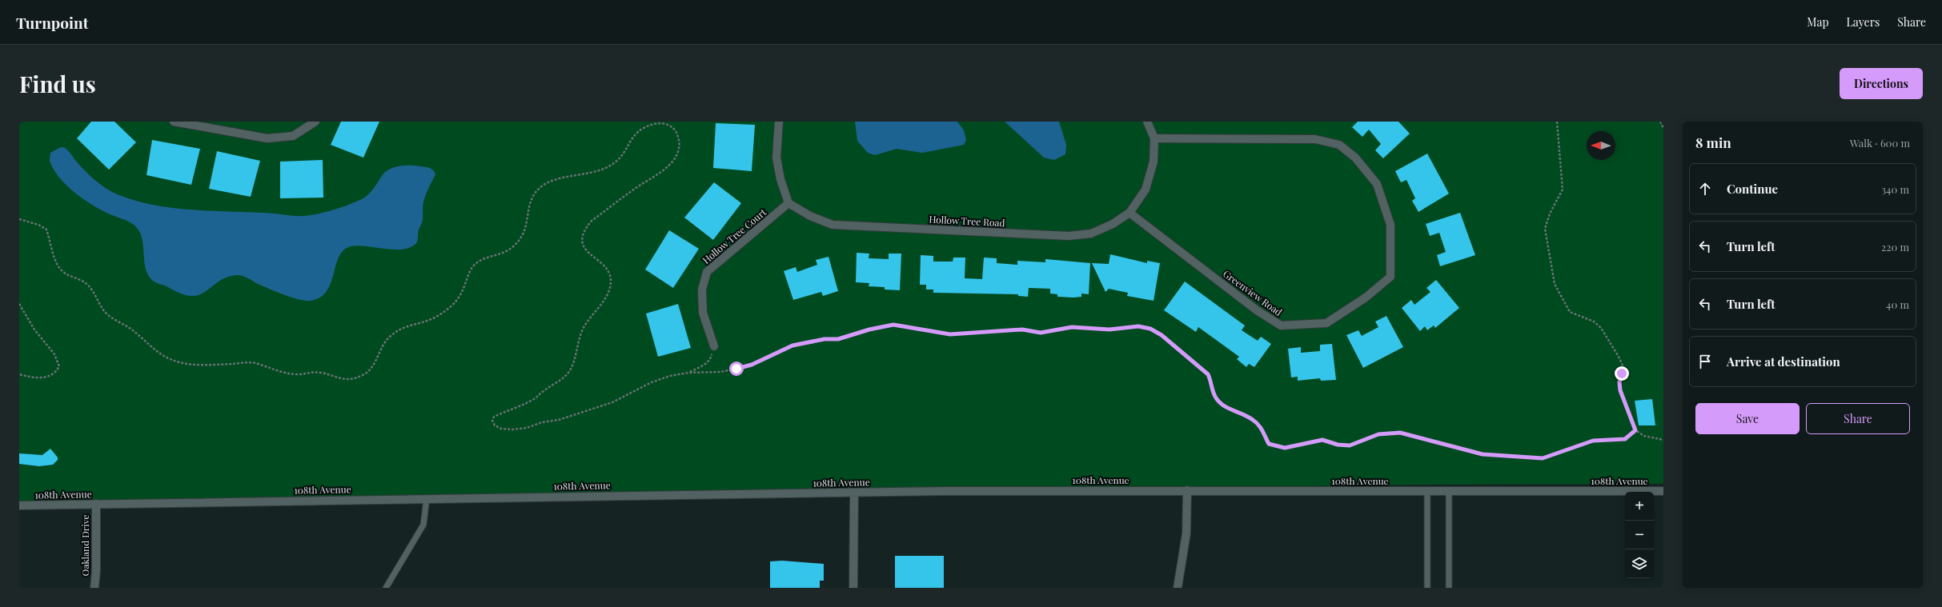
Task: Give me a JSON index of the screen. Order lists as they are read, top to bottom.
{
  "streets": {
    "street": [
      "Hollow Tree Road",
      "Hollow Tree Court",
      "Greenview Road",
      "108th Avenue",
      "Oakland Drive"
    ]
  },
  "crossings": [
    ["Hollow Tree Road", "Hollow Tree Court"],
    ["Hollow Tree Road", "Greenview Road"],
    ["108th Avenue", "Oakland Drive"]
  ],
  "north": "left",
  "page": {
    "header": "Turnpoint",
    "nav": ["Map", "Layers", "Share"],
    "buttons": [
      "Directions",
      ["Save", "Share"]
    ],
    "title": "Find us",
    "heading": ["8 min", "Walk · 600 m"],
    "list": [
      ["Continue", "340 m"],
      ["Turn left", "220 m"],
      ["Turn left", "40 m"],
      "Arrive at destination"
    ],
    "map_buttons": ["+", "−"]
  }
}
